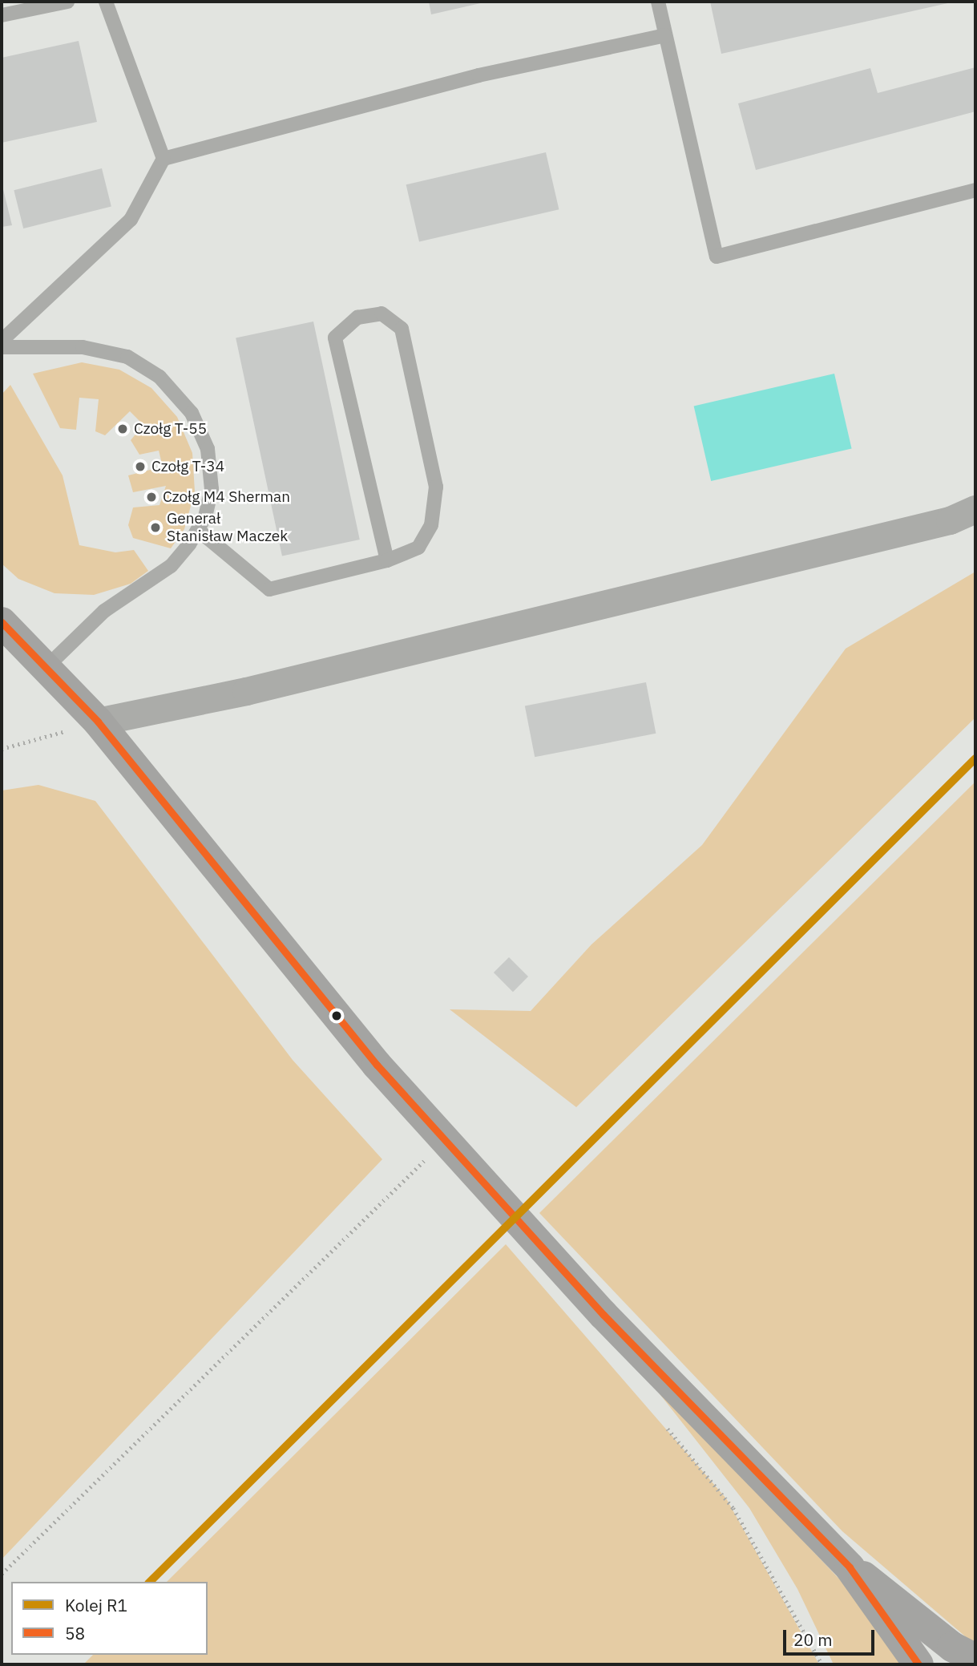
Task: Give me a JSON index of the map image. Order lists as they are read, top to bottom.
{
  "places": [
    "Czołg T-55",
    "Czołg T-34",
    "Czołg M4 Sherman",
    "Generał Stanisław Maczek"
  ],
  "lines": ["transit line 58", "rail line R1"],
  "legend": ["Kolej R1", "58"],
  "scale_bar": "20 m"
}
